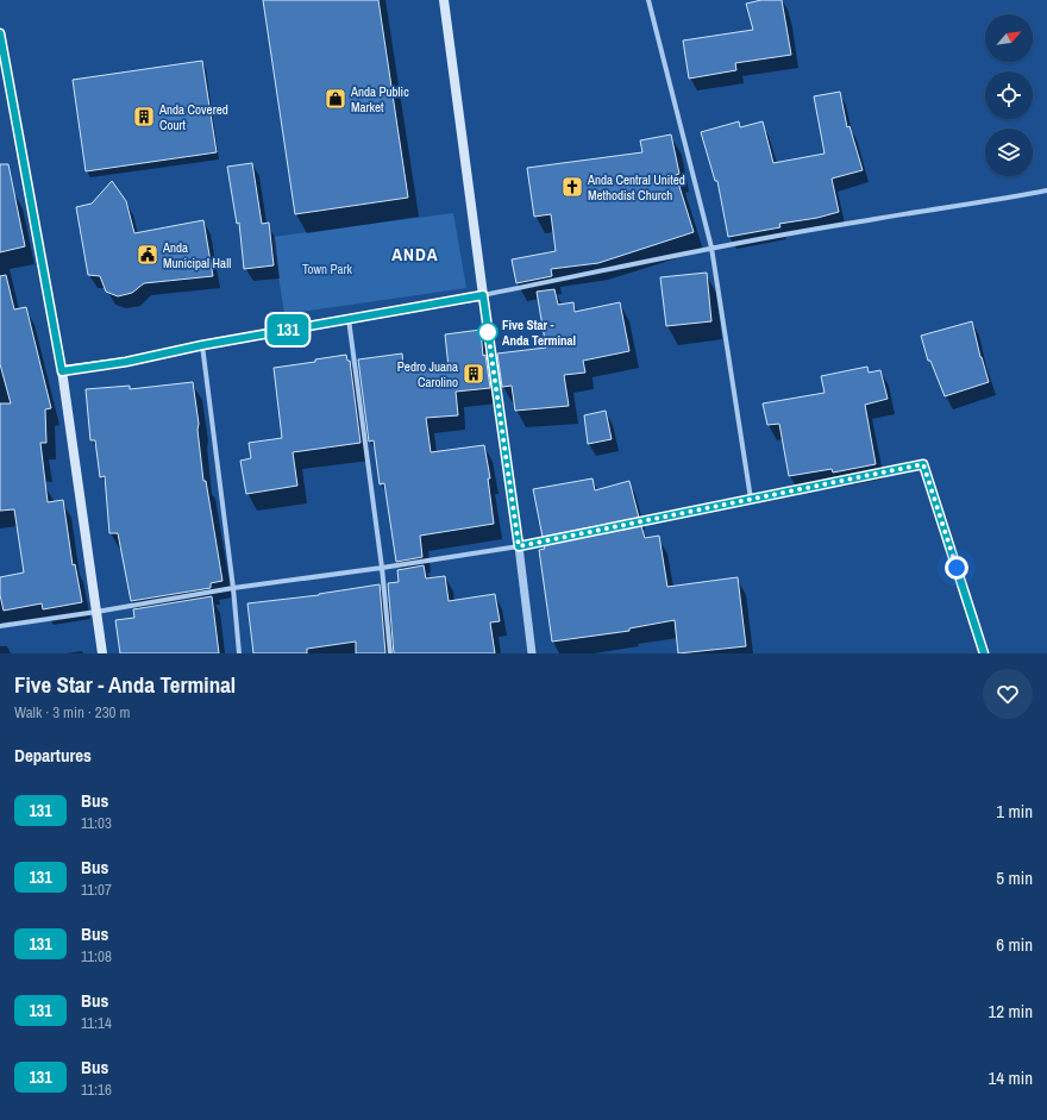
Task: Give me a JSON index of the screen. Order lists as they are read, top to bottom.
{
  "districts": ["ANDA"],
  "parks": ["Town Park"],
  "places": {
    "shop": ["Anda Public Market"],
    "building": ["Anda Covered Court", "Pedro Juana Carolino"],
    "church": ["Anda Central United Methodist Church"],
    "public building": ["Anda Municipal Hall"],
    "other": ["Five Star - Anda Terminal"]
  },
  "lines": ["bus line 131"],
  "north": "top right",
  "page": {
    "on_map": "131",
    "heading": [
      ["Five Star - Anda Terminal", "Walk · 3 min · 230 m"],
      "Departures"
    ],
    "list": [
      {
        "mark": "131",
        "name": "Bus",
        "note": "11:03",
        "value": "1 min"
      },
      {
        "mark": "131",
        "name": "Bus",
        "note": "11:07",
        "value": "5 min"
      },
      {
        "mark": "131",
        "name": "Bus",
        "note": "11:08",
        "value": "6 min"
      },
      {
        "mark": "131",
        "name": "Bus",
        "note": "11:14",
        "value": "12 min"
      },
      {
        "mark": "131",
        "name": "Bus",
        "note": "11:16",
        "value": "14 min"
      }
    ]
  }
}
